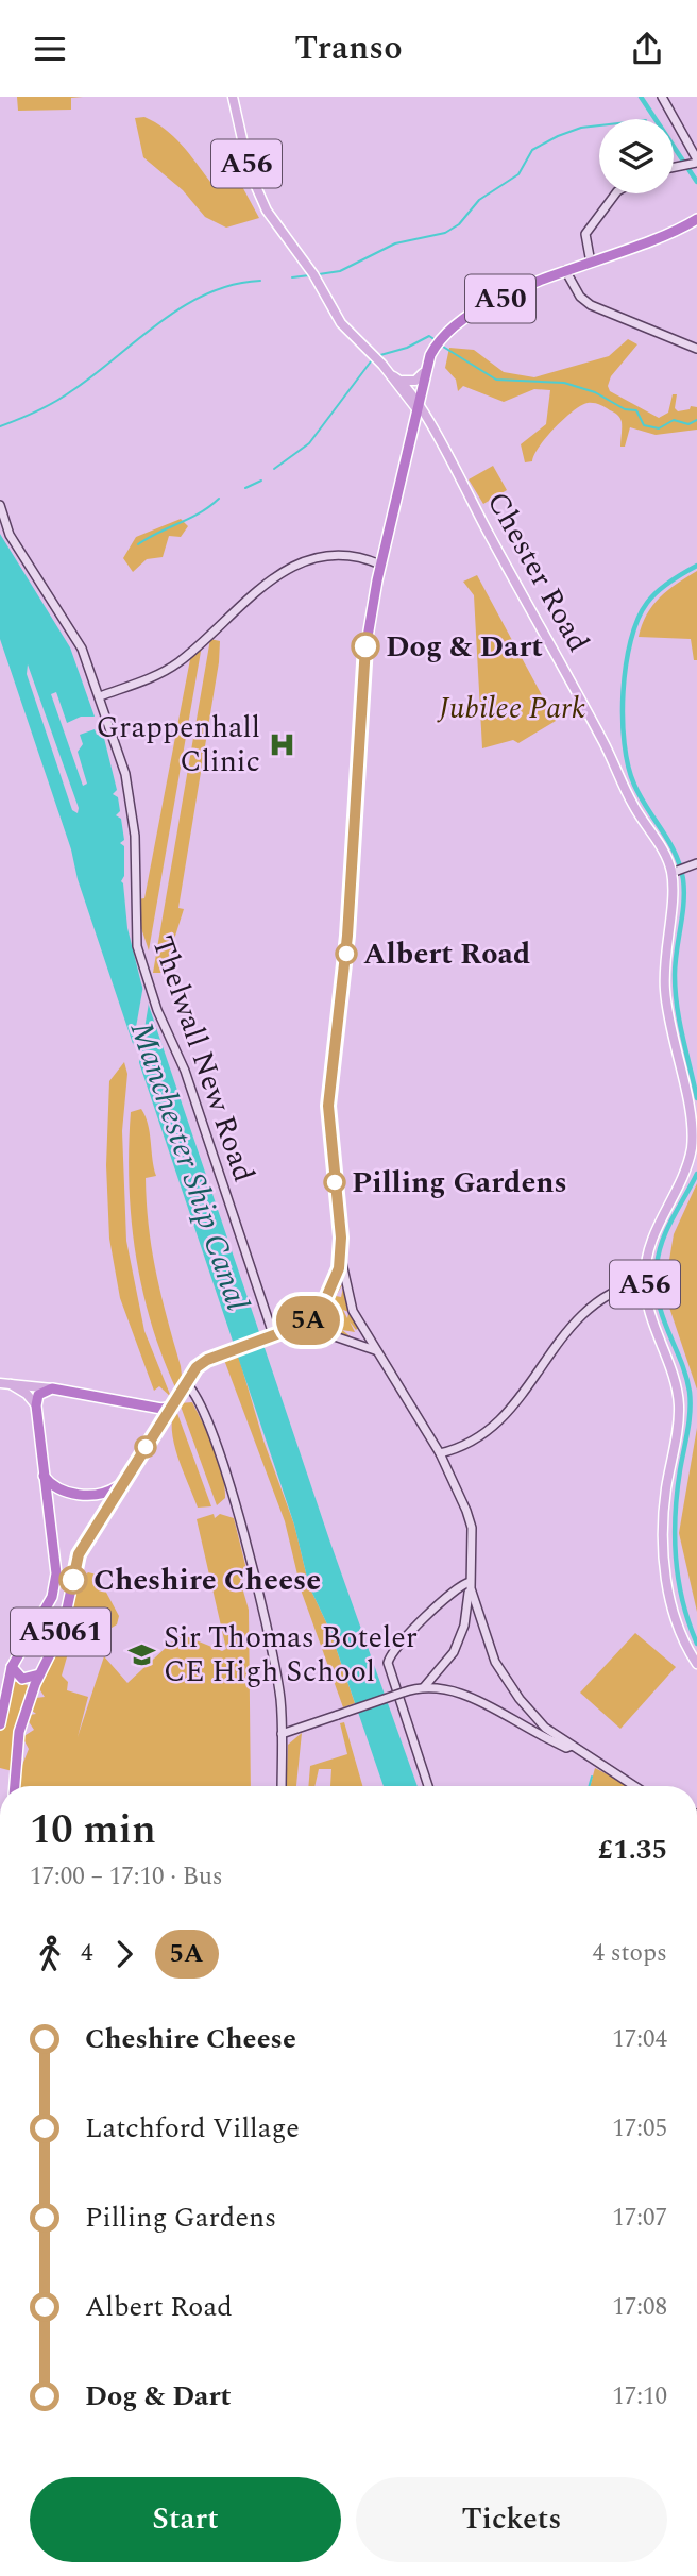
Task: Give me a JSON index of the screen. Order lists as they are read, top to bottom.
{
  "streets": {
    "highway": ["A50", "A5061"],
    "main road": ["A56", "Chester Road"],
    "street": ["Thelwall New Road"]
  },
  "crossings": [
    ["A56", "A50"],
    ["A56", "Chester Road"],
    ["A50", "Chester Road"],
    ["A50", "Thelwall New Road"],
    ["A50", "A5061"]
  ],
  "water": ["Manchester Ship Canal"],
  "parks": ["Jubilee Park"],
  "places": {
    "other": [
      "Dog & Dart",
      "Albert Road",
      "Pilling Gardens",
      "Cheshire Cheese"
    ],
    "hospital": ["Grappenhall Clinic"],
    "school or university": ["Sir Thomas Boteler CE High School"]
  },
  "lines": ["bus line 5A"],
  "page": {
    "header": "Transo",
    "on_map": "5A",
    "heading": ["10 min", "17:00 – 17:10 · Bus", "£1.35"],
    "legs": ["4", "5A", "4 stops"],
    "list": [
      {
        "name": "Cheshire Cheese",
        "value": "17:04"
      },
      {
        "name": "Latchford Village",
        "value": "17:05"
      },
      {
        "name": "Pilling Gardens",
        "value": "17:07"
      },
      {
        "name": "Albert Road",
        "value": "17:08"
      },
      {
        "name": "Dog & Dart",
        "value": "17:10"
      }
    ],
    "buttons": ["Start", "Tickets"]
  }
}
